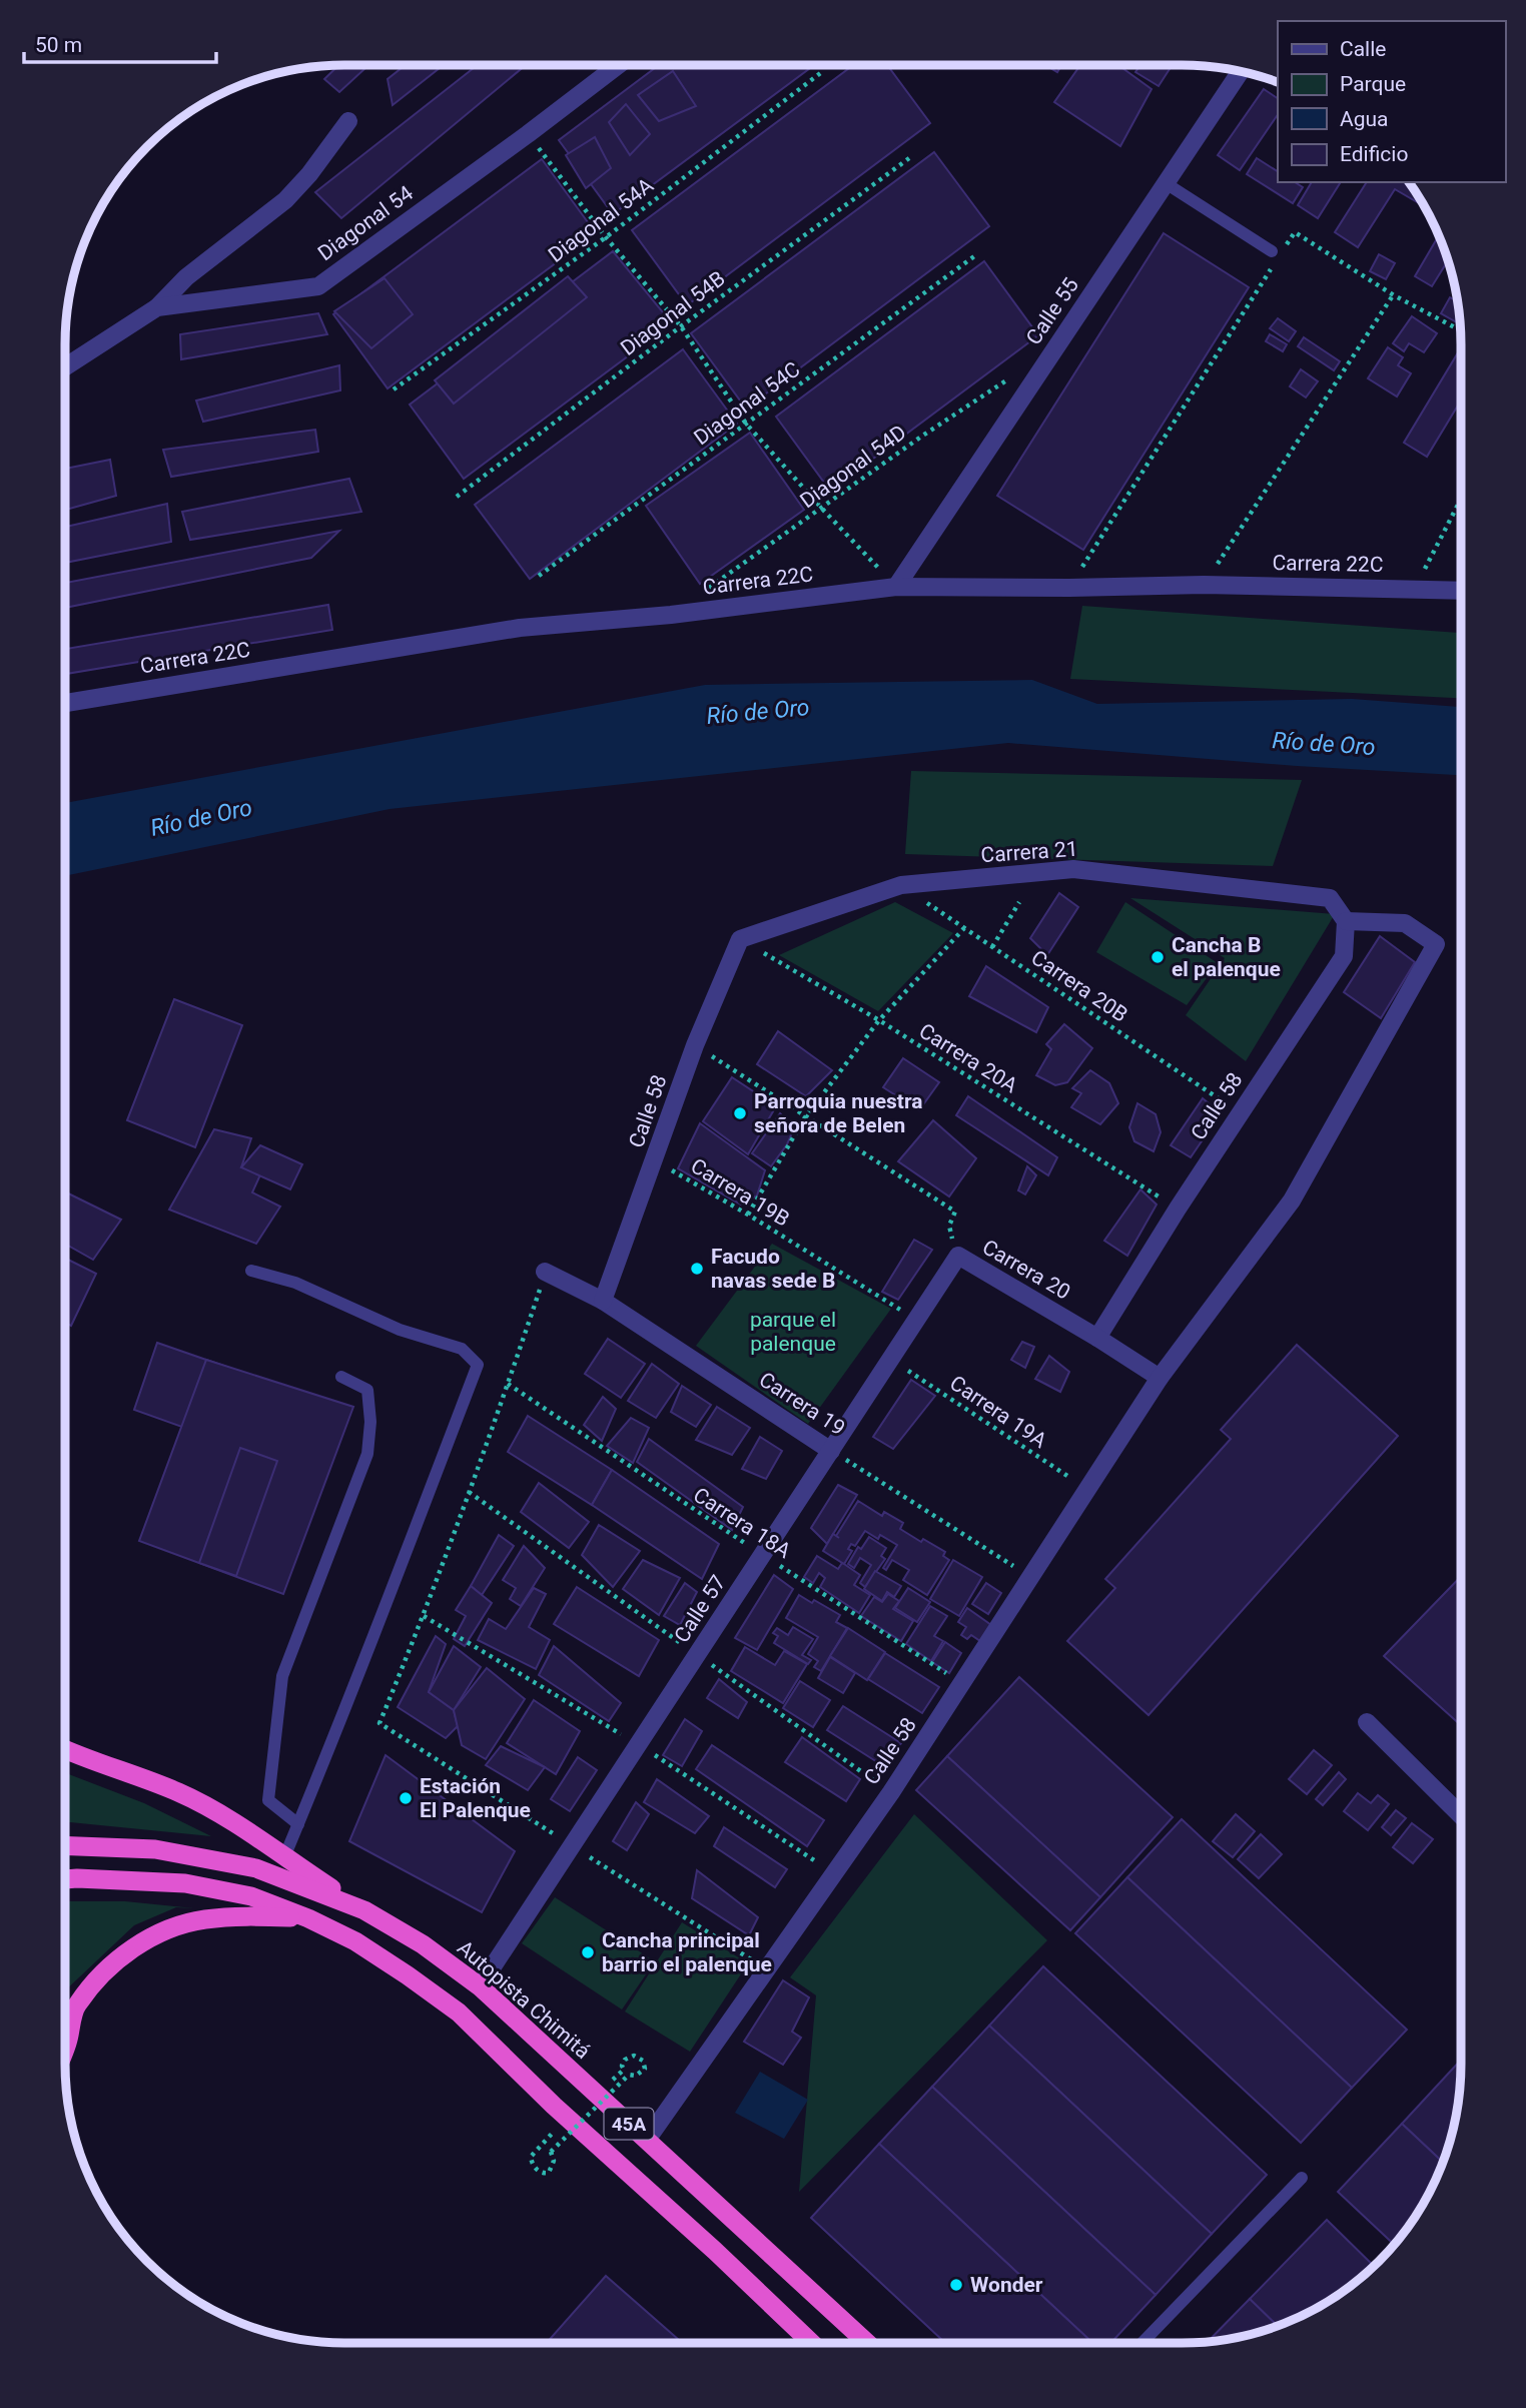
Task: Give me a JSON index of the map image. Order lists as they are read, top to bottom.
{
  "streets": {
    "highway": ["Autopista Chimitá", "45A"],
    "street": [
      "Diagonal 54",
      "Calle 55",
      "Carrera 22C",
      "Carrera 21",
      "Calle 58",
      "Carrera 20",
      "Carrera 19",
      "Calle 57"
    ],
    "path": [
      "Diagonal 54A",
      "Diagonal 54B",
      "Diagonal 54C",
      "Diagonal 54D",
      "Carrera 20B",
      "Carrera 20A",
      "Carrera 19B",
      "Carrera 19A",
      "Carrera 18A"
    ]
  },
  "crossings": [
    ["Calle 55", "Carrera 22C"],
    ["Carrera 21", "Carrera 20B"],
    ["Carrera 21", "Carrera 20A"],
    ["Carrera 21", "Calle 58"],
    ["Carrera 20B", "Calle 58"],
    ["Carrera 20A", "Calle 58"],
    ["Calle 58", "Carrera 19B"],
    ["Calle 58", "Carrera 20"],
    ["Calle 58", "Carrera 19"],
    ["Calle 58", "Carrera 19A"],
    ["Calle 58", "Carrera 18A"],
    ["Calle 58", "Autopista Chimitá"],
    ["Carrera 19B", "Calle 57"],
    ["Carrera 20", "Calle 57"],
    ["Carrera 19", "Calle 57"],
    ["Carrera 19A", "Calle 57"],
    ["Carrera 18A", "Calle 57"],
    ["Calle 57", "Autopista Chimitá"]
  ],
  "water": ["Río de Oro"],
  "parks": ["parque el palenque"],
  "places": [
    "Cancha B el palenque",
    "Parroquia nuestra señora de Belen",
    "Facudo navas sede B",
    "Estación El Palenque",
    "Cancha principal barrio el palenque",
    "Wonder"
  ],
  "legend": [
    "Calle",
    "Parque",
    "Agua",
    "Edificio"
  ],
  "scale_bar": "50 m"
}
